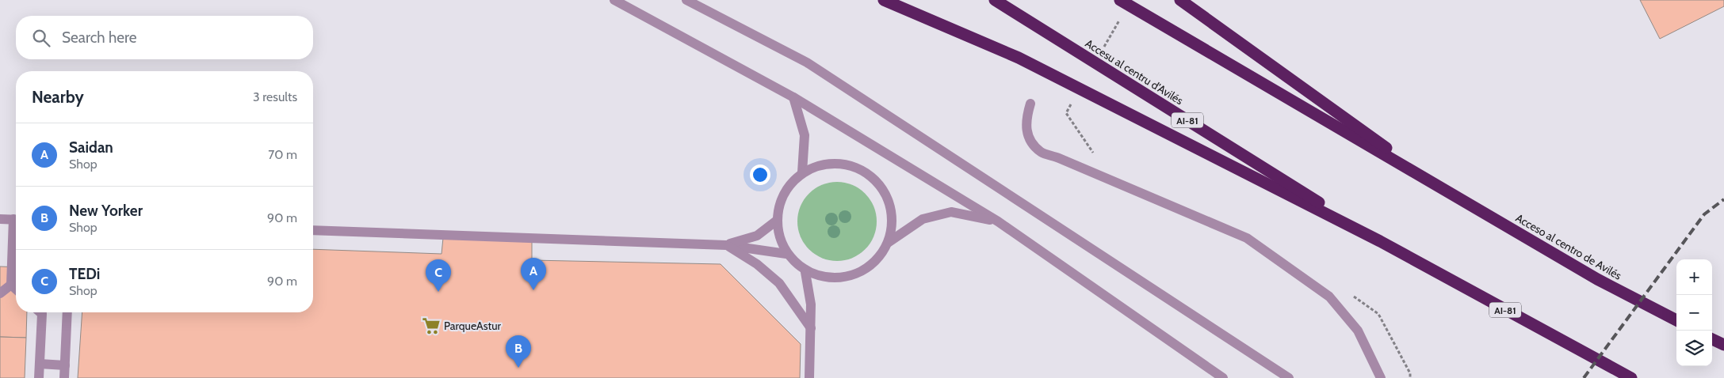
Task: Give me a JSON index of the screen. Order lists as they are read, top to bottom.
{
  "streets": {
    "highway": ["Accesu al centru d'Avilés", "AI-81", "Acceso al centro de Avilés"]
  },
  "crossings": [
    ["Accesu al centru d'Avilés", "AI-81"]
  ],
  "places": {
    "supermarket": ["ParqueAstur"]
  },
  "page": {
    "search": "Search here",
    "heading": ["Nearby", "3 results"],
    "list": [
      {
        "mark": "A",
        "name": "Saidan",
        "note": "Shop",
        "value": "70 m"
      },
      {
        "mark": "B",
        "name": "New Yorker",
        "note": "Shop",
        "value": "90 m"
      },
      {
        "mark": "C",
        "name": "TEDi",
        "note": "Shop",
        "value": "90 m"
      }
    ],
    "pins": ["A", "C", "B"],
    "map_buttons": ["+", "−"]
  }
}
